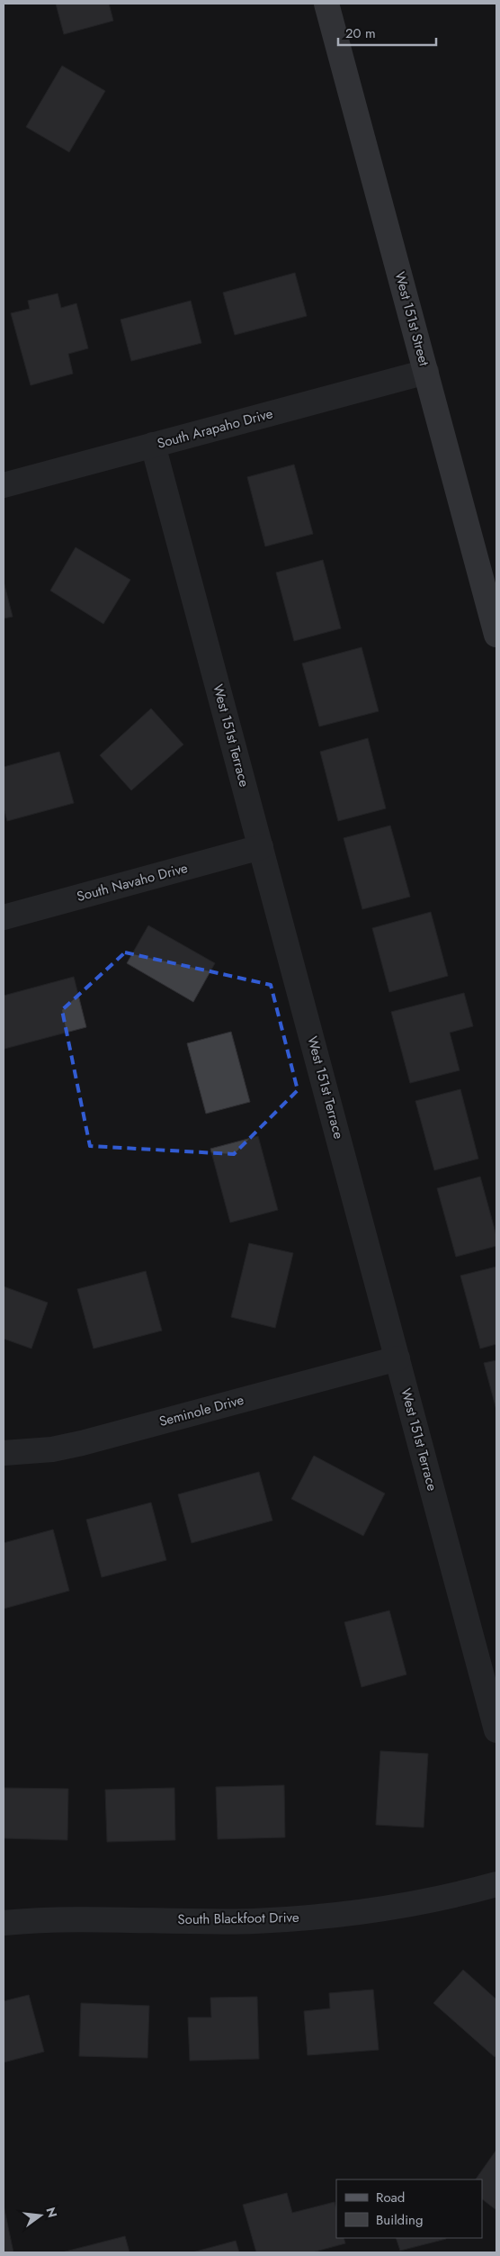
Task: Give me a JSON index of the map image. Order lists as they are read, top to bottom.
{
  "streets": {
    "main road": ["West 151st Street"],
    "street": [
      "South Arapaho Drive",
      "West 151st Terrace",
      "South Navaho Drive",
      "Seminole Drive",
      "South Blackfoot Drive"
    ]
  },
  "crossings": [
    ["West 151st Street", "South Arapaho Drive"],
    ["South Arapaho Drive", "West 151st Terrace"],
    ["West 151st Terrace", "South Navaho Drive"],
    ["West 151st Terrace", "Seminole Drive"]
  ],
  "legend": ["Road", "Building"],
  "scale_bar": "20 m",
  "north": "right"
}
